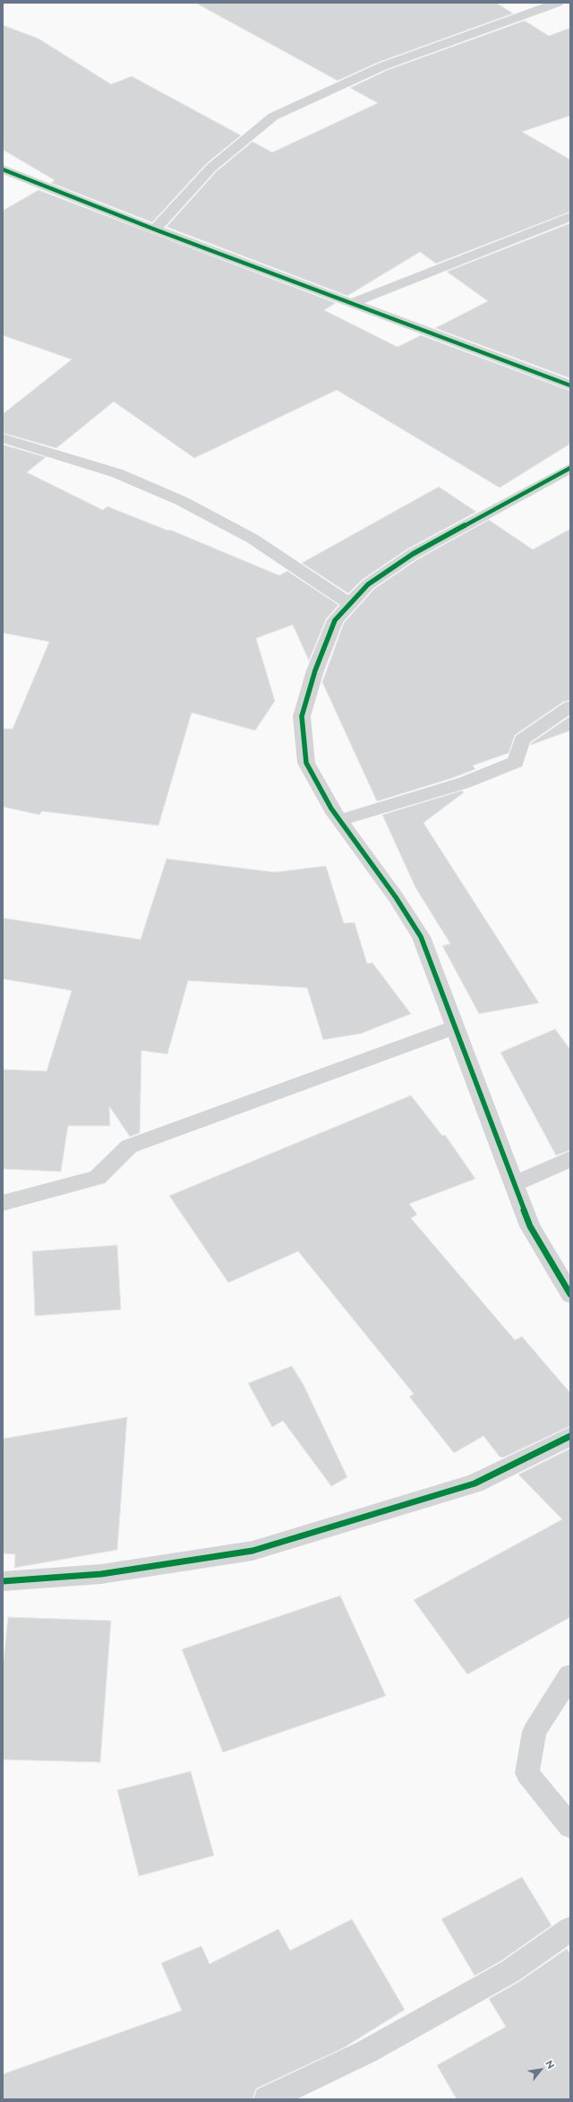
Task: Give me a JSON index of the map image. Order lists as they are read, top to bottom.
{
  "north": "top right"
}
